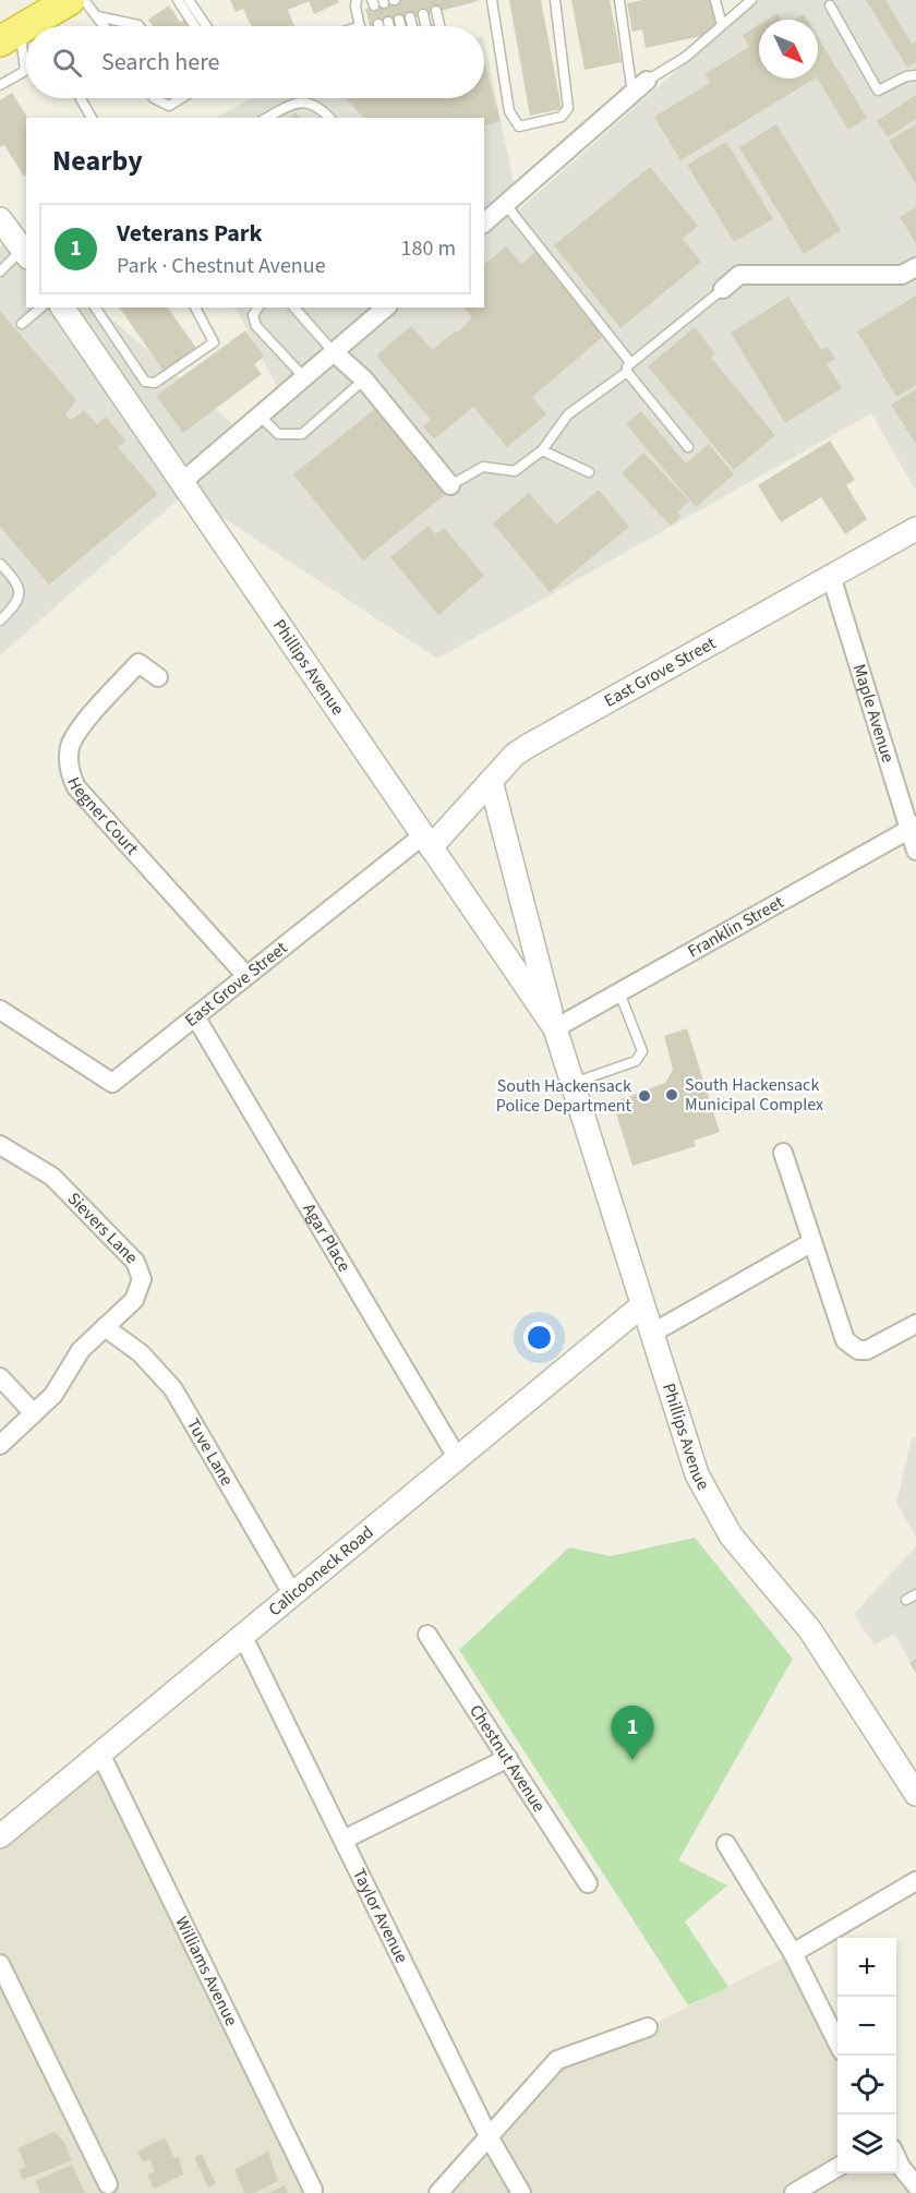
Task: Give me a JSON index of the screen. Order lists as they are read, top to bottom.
{
  "streets": {
    "street": [
      "Phillips Avenue",
      "East Grove Street",
      "Maple Avenue",
      "Hegner Court",
      "Franklin Street",
      "Sievers Lane",
      "Agar Place",
      "Tuve Lane",
      "Calicooneck Road",
      "Chestnut Avenue",
      "Taylor Avenue",
      "Williams Avenue"
    ]
  },
  "crossings": [
    ["Phillips Avenue", "East Grove Street"],
    ["Phillips Avenue", "Franklin Street"],
    ["Phillips Avenue", "Calicooneck Road"],
    ["East Grove Street", "Maple Avenue"],
    ["East Grove Street", "Hegner Court"],
    ["East Grove Street", "Agar Place"],
    ["Maple Avenue", "Franklin Street"],
    ["Sievers Lane", "Tuve Lane"],
    ["Agar Place", "Calicooneck Road"],
    ["Tuve Lane", "Calicooneck Road"],
    ["Calicooneck Road", "Taylor Avenue"],
    ["Calicooneck Road", "Williams Avenue"]
  ],
  "places": ["South Hackensack Municipal Complex", "South Hackensack Police Department"],
  "north": "bottom right",
  "page": {
    "search": "Search here",
    "heading": "Nearby",
    "list": [
      {
        "mark": "1",
        "name": "Veterans Park",
        "note": "Park · Chestnut Avenue",
        "value": "180 m"
      }
    ],
    "pins": "1",
    "map_buttons": ["+", "−"]
  }
}
